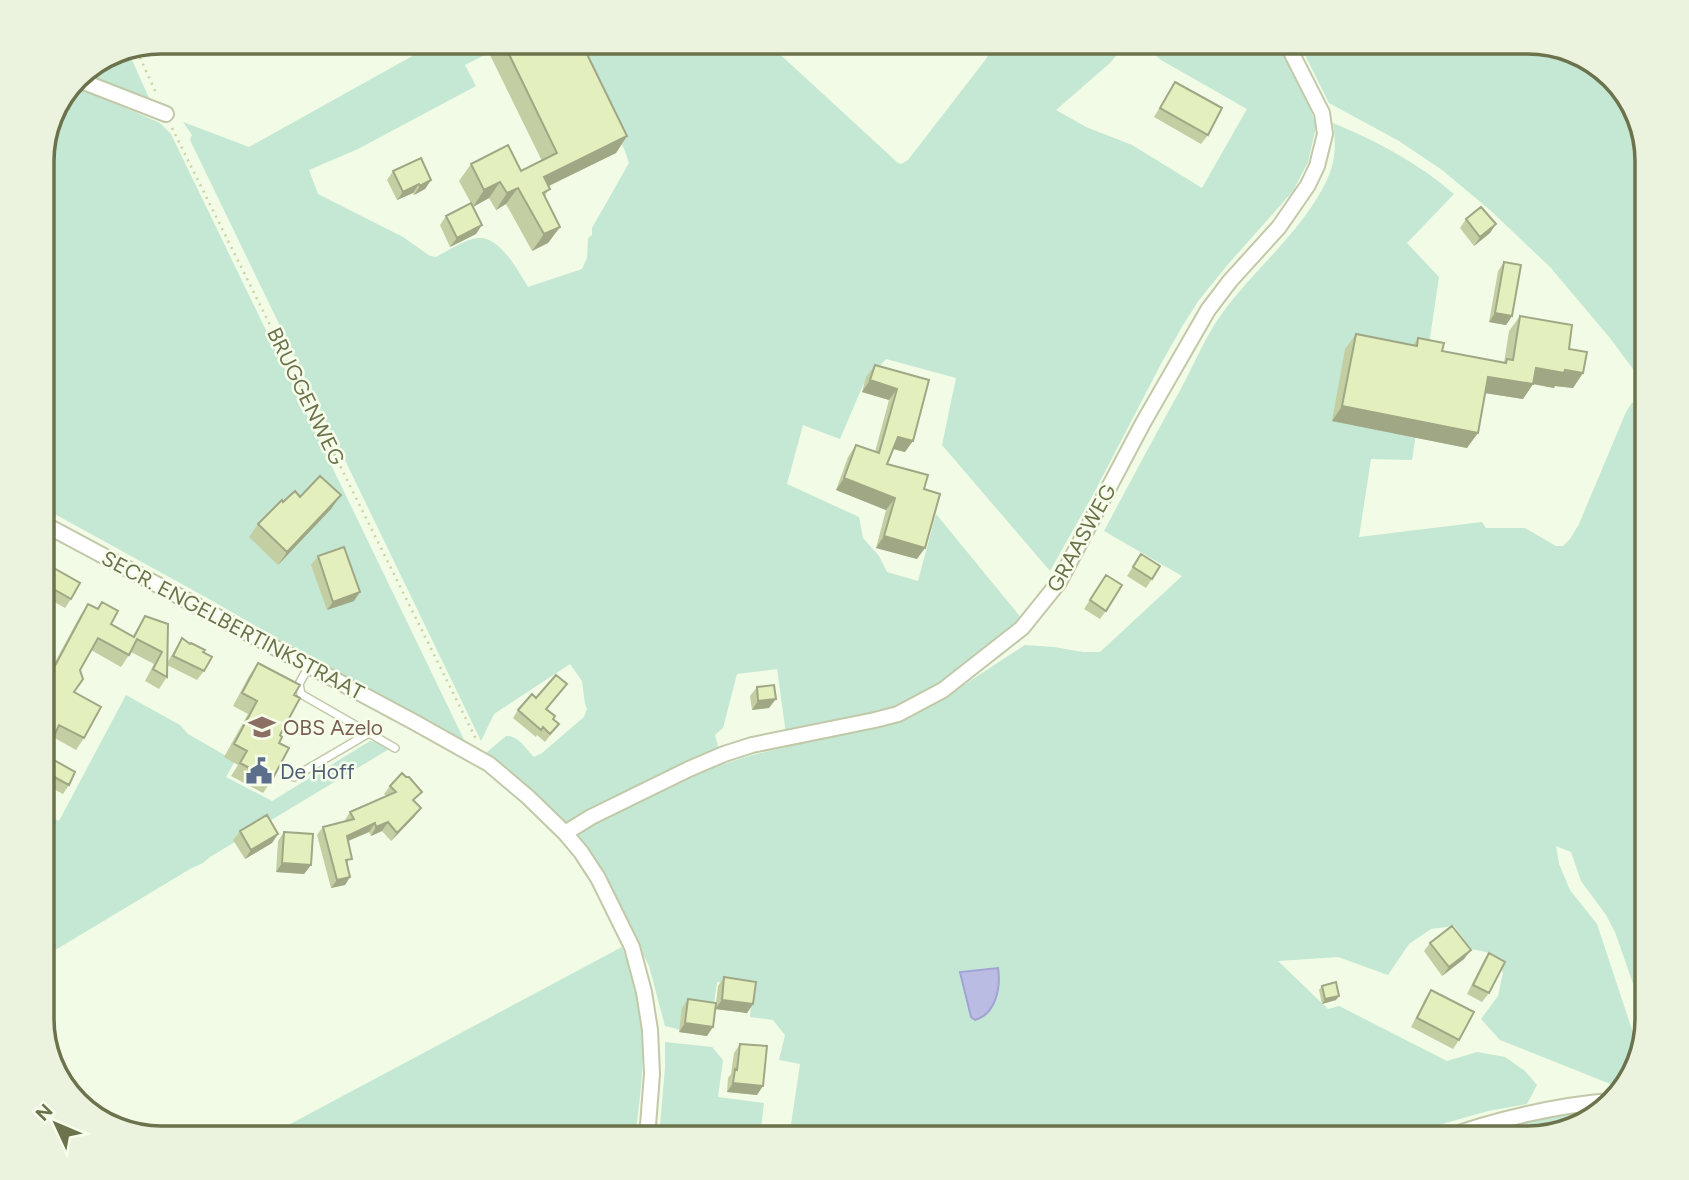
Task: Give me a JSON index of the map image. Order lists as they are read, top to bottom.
{
  "streets": {
    "street": ["GRAASWEG", "SECR. ENGELBERTINKSTRAAT"],
    "path": ["BRUGGENWEG"]
  },
  "crossings": [
    ["GRAASWEG", "SECR. ENGELBERTINKSTRAAT"]
  ],
  "places": {
    "school or university": ["OBS Azelo"],
    "public building": ["De Hoff"]
  },
  "north": "top left"
}
